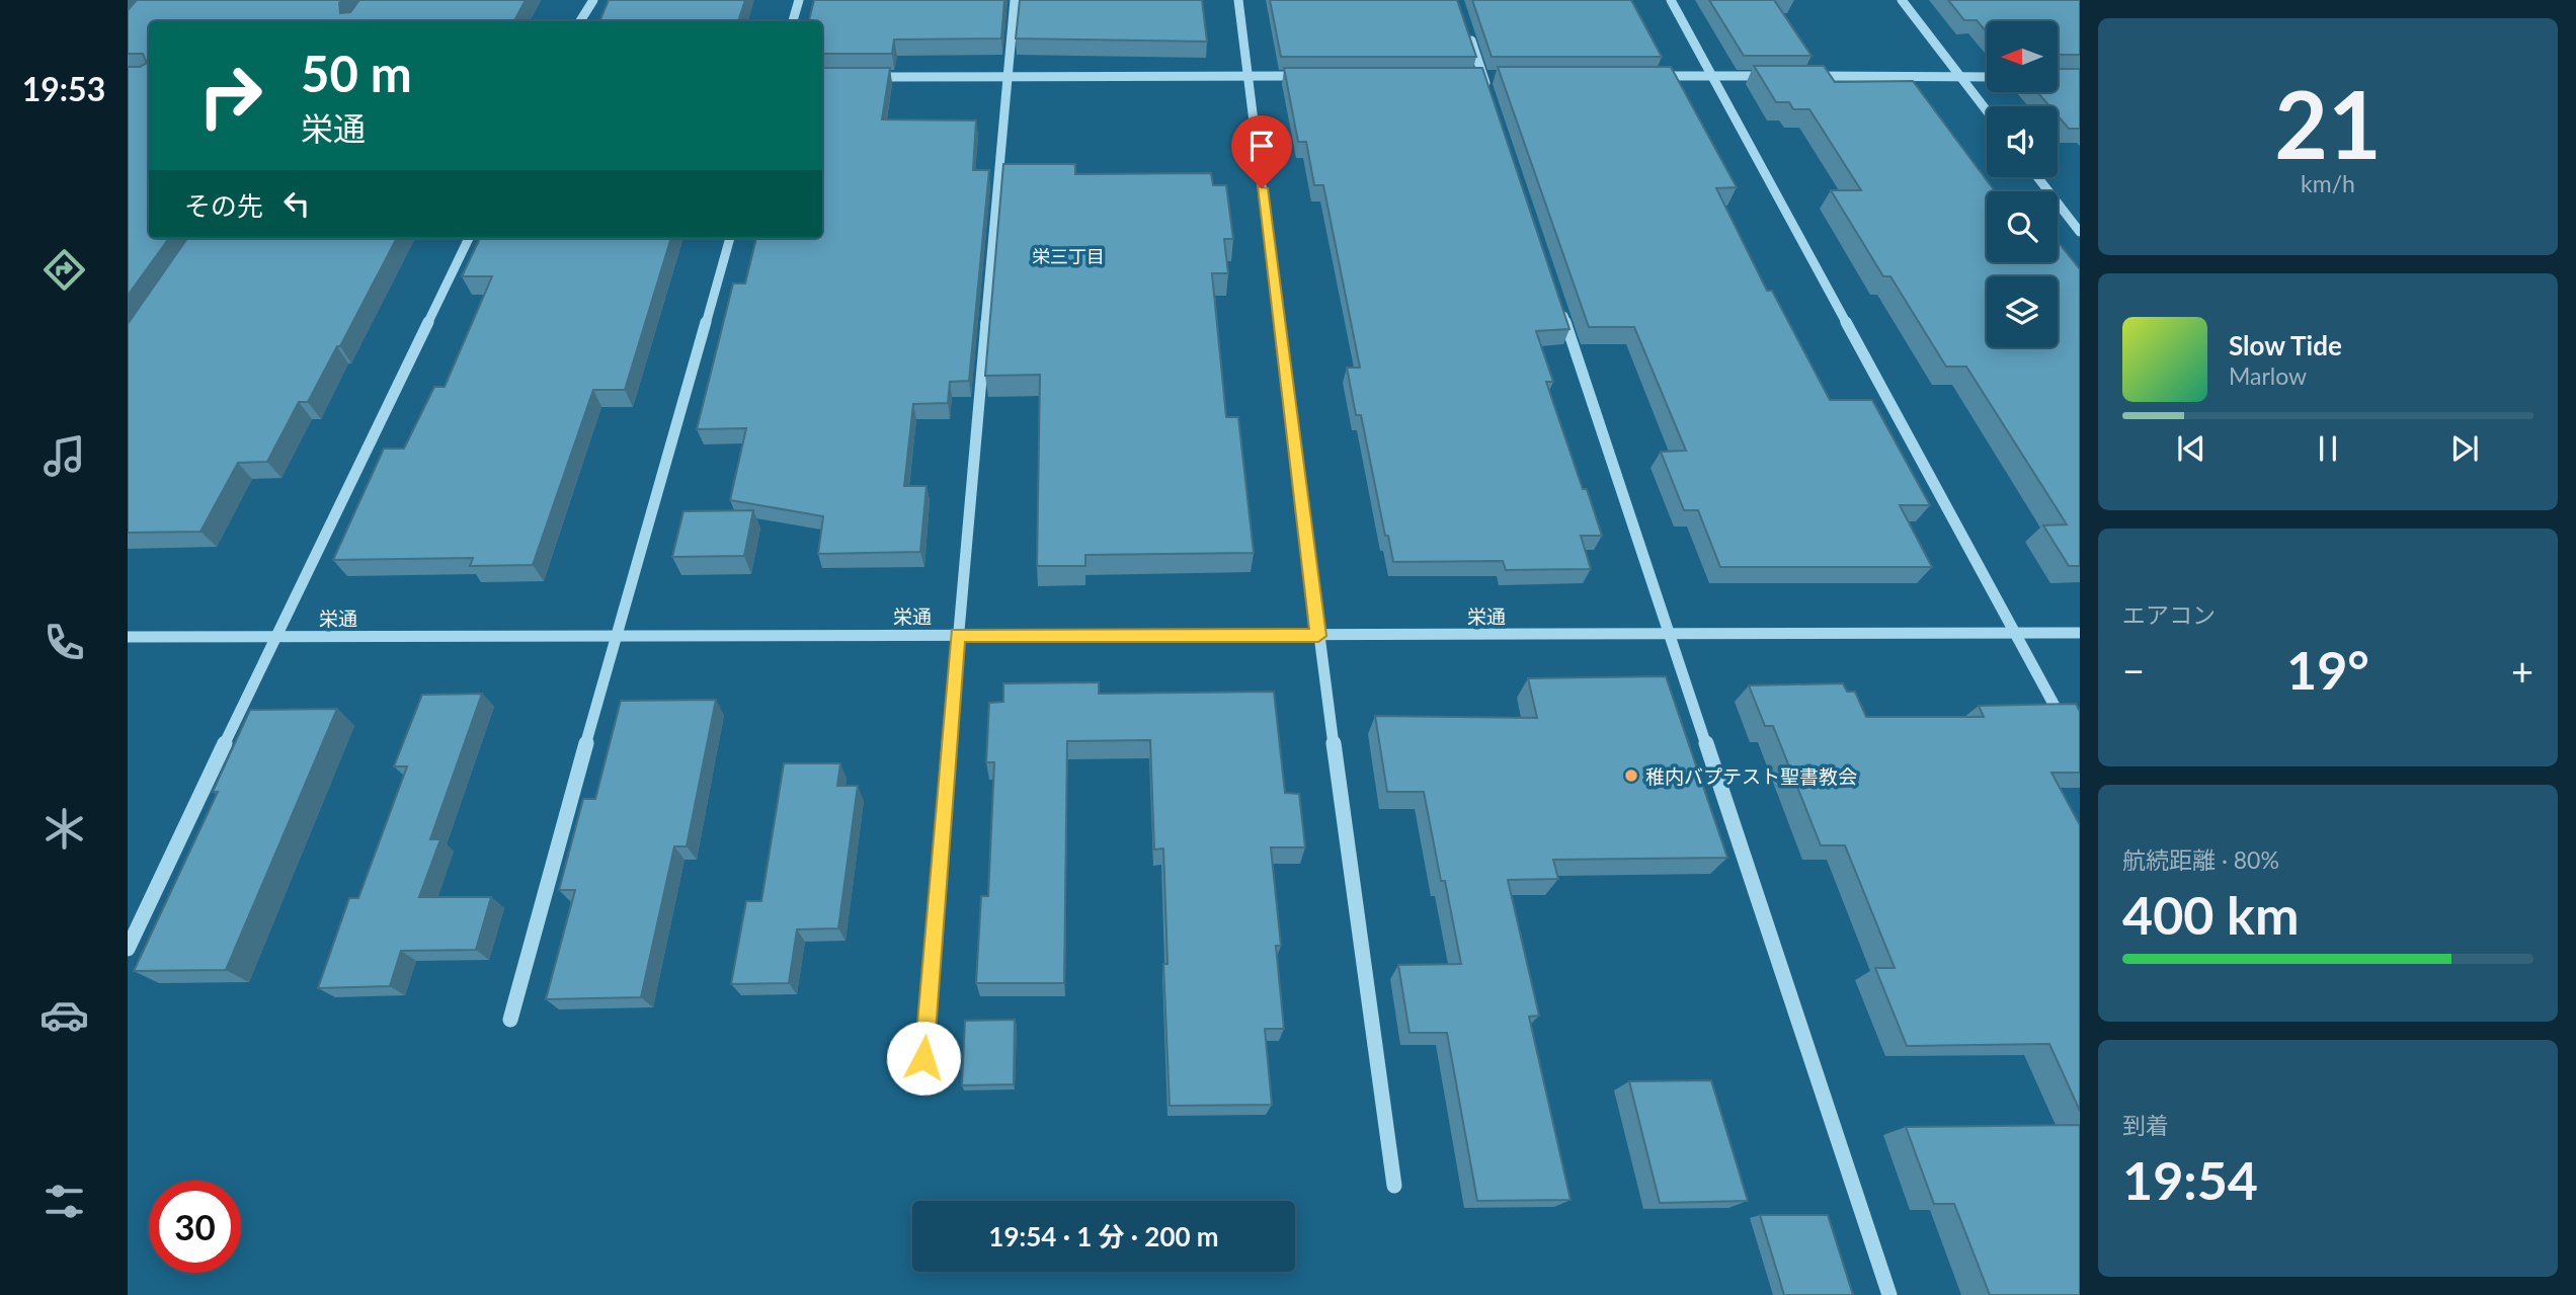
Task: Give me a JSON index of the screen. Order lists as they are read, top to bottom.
{
  "streets": {
    "street": ["栄通"]
  },
  "districts": ["栄三丁目"],
  "places": ["稚内バプテスト聖書教会"],
  "north": "left",
  "page": {
    "tabs": "19:53",
    "tile": [
      ["21", "km/h"],
      "エアコン",
      ["航続距離 · 80%", "400 km"],
      ["到着", "19:54"]
    ],
    "turn": ["50 m", "栄通"],
    "then": "その先",
    "song": ["Slow Tide", "Marlow"],
    "heat": ["−", "19°", "+"],
    "limit": "30",
    "trip": "19:54 · 1 分 · 200 m"
  }
}
